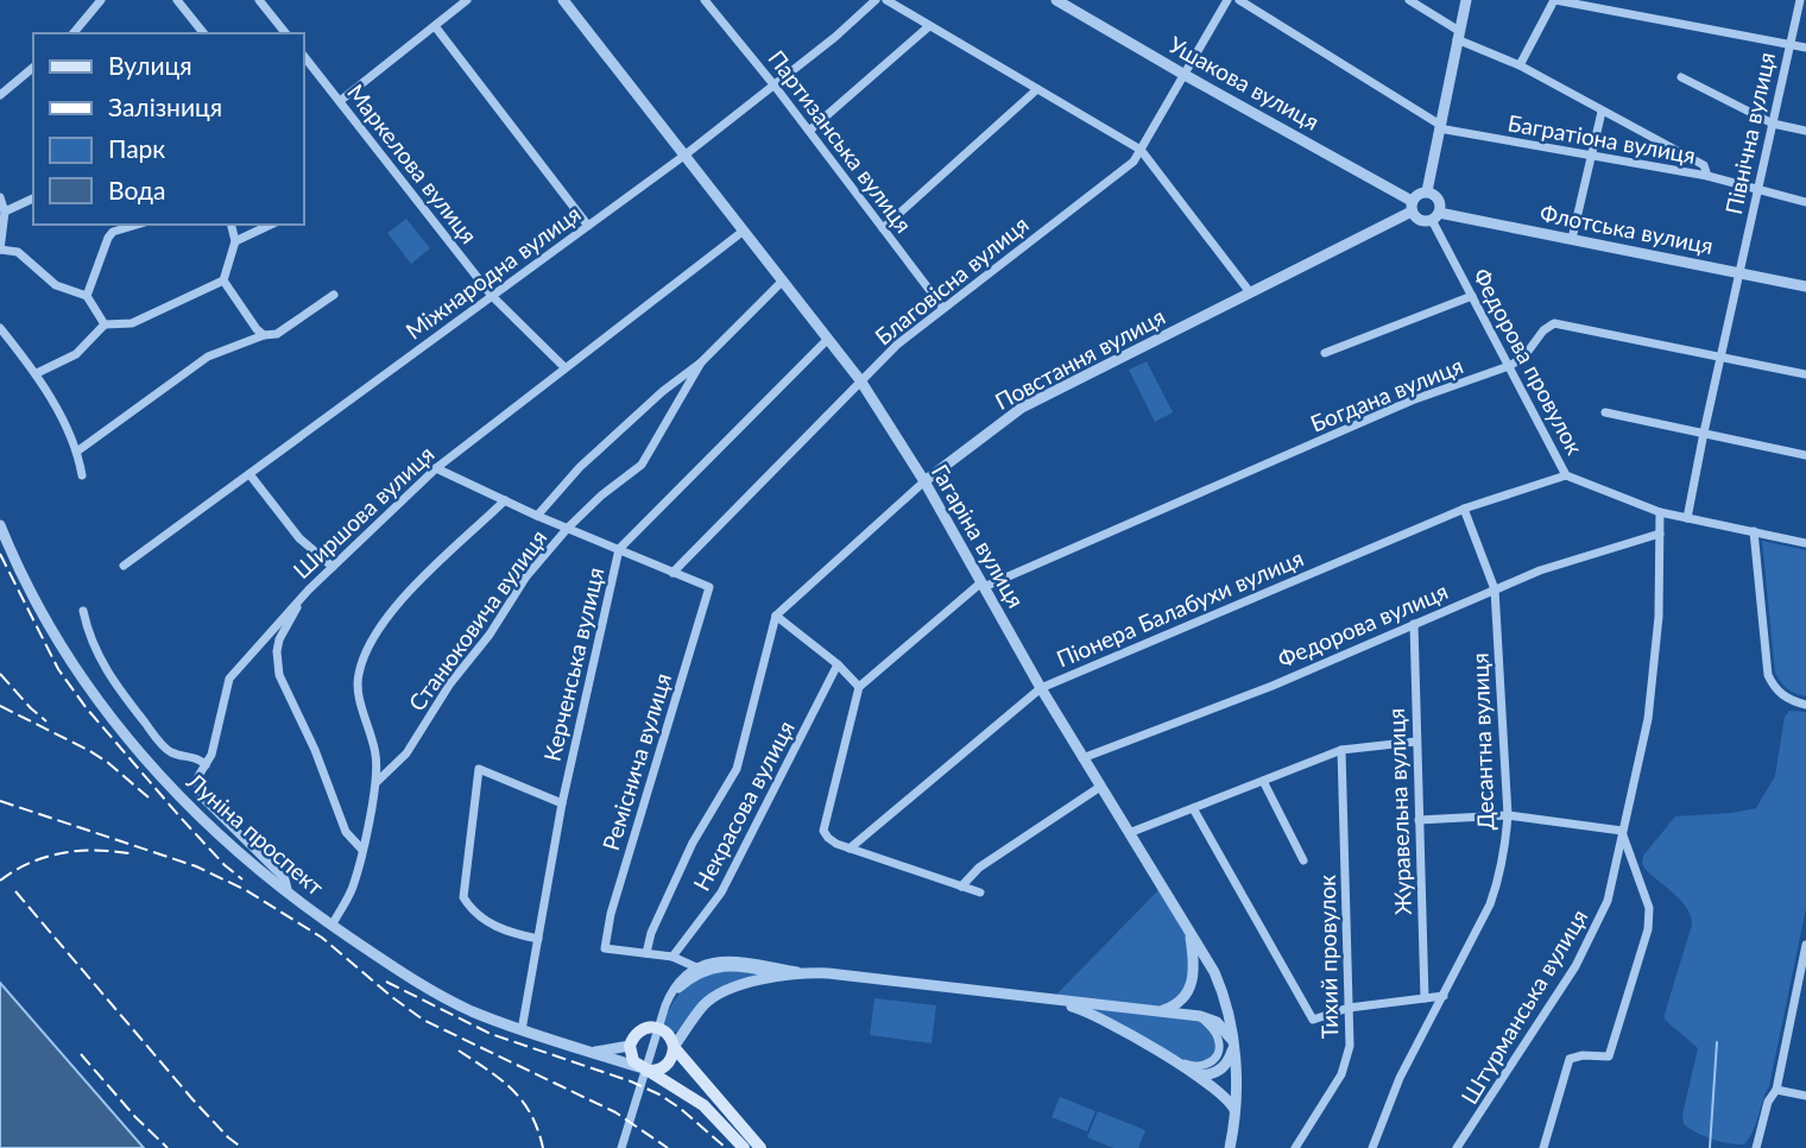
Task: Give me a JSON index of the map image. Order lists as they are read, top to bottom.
{
  "streets": {
    "main road": ["Луніна проспект"],
    "street": [
      "Ушакова вулиця",
      "Північна вулиця",
      "Багратіона вулиця",
      "Партизанська вулиця",
      "Маркелова вулиця",
      "Флотська вулиця",
      "Міжнародна вулиця",
      "Благовісна вулиця",
      "Повстання вулиця",
      "Федорова провулок",
      "Богдана вулиця",
      "Ширшова вулиця",
      "Гагаріна вулиця",
      "Піонера Балабухи вулиця",
      "Станюковича вулиця",
      "Федорова вулиця",
      "Керченська вулиця",
      "Десантна вулиця",
      "Реміснича вулиця",
      "Некрасова вулиця",
      "Журавельна вулиця",
      "Тихий провулок",
      "Штурманська вулиця"
    ]
  },
  "crossings": [
    ["Ушакова вулиця", "Флотська вулиця"],
    ["Ушакова вулиця", "Благовісна вулиця"],
    ["Ушакова вулиця", "Повстання вулиця"],
    ["Ушакова вулиця", "Федорова провулок"],
    ["Північна вулиця", "Багратіона вулиця"],
    ["Північна вулиця", "Флотська вулиця"],
    ["Північна вулиця", "Богдана вулиця"],
    ["Партизанська вулиця", "Міжнародна вулиця"],
    ["Партизанська вулиця", "Благовісна вулиця"],
    ["Маркелова вулиця", "Міжнародна вулиця"],
    ["Маркелова вулиця", "Ширшова вулиця"],
    ["Флотська вулиця", "Повстання вулиця"],
    ["Флотська вулиця", "Федорова провулок"],
    ["Міжнародна вулиця", "Гагаріна вулиця"],
    ["Благовісна вулиця", "Гагаріна вулиця"],
    ["Благовісна вулиця", "Реміснича вулиця"],
    ["Повстання вулиця", "Федорова провулок"],
    ["Повстання вулиця", "Гагаріна вулиця"],
    ["Федорова провулок", "Богдана вулиця"],
    ["Федорова провулок", "Піонера Балабухи вулиця"],
    ["Богдана вулиця", "Гагаріна вулиця"],
    ["Ширшова вулиця", "Гагаріна вулиця"],
    ["Ширшова вулиця", "Луніна проспект"],
    ["Гагаріна вулиця", "Піонера Балабухи вулиця"],
    ["Гагаріна вулиця", "Станюковича вулиця"],
    ["Гагаріна вулиця", "Федорова вулиця"],
    ["Гагаріна вулиця", "Керченська вулиця"],
    ["Піонера Балабухи вулиця", "Десантна вулиця"],
    ["Федорова вулиця", "Десантна вулиця"],
    ["Федорова вулиця", "Журавельна вулиця"],
    ["Керченська вулиця", "Луніна проспект"]
  ],
  "legend": [
    "Вулиця",
    "Залізниця",
    "Парк",
    "Вода"
  ]
}
